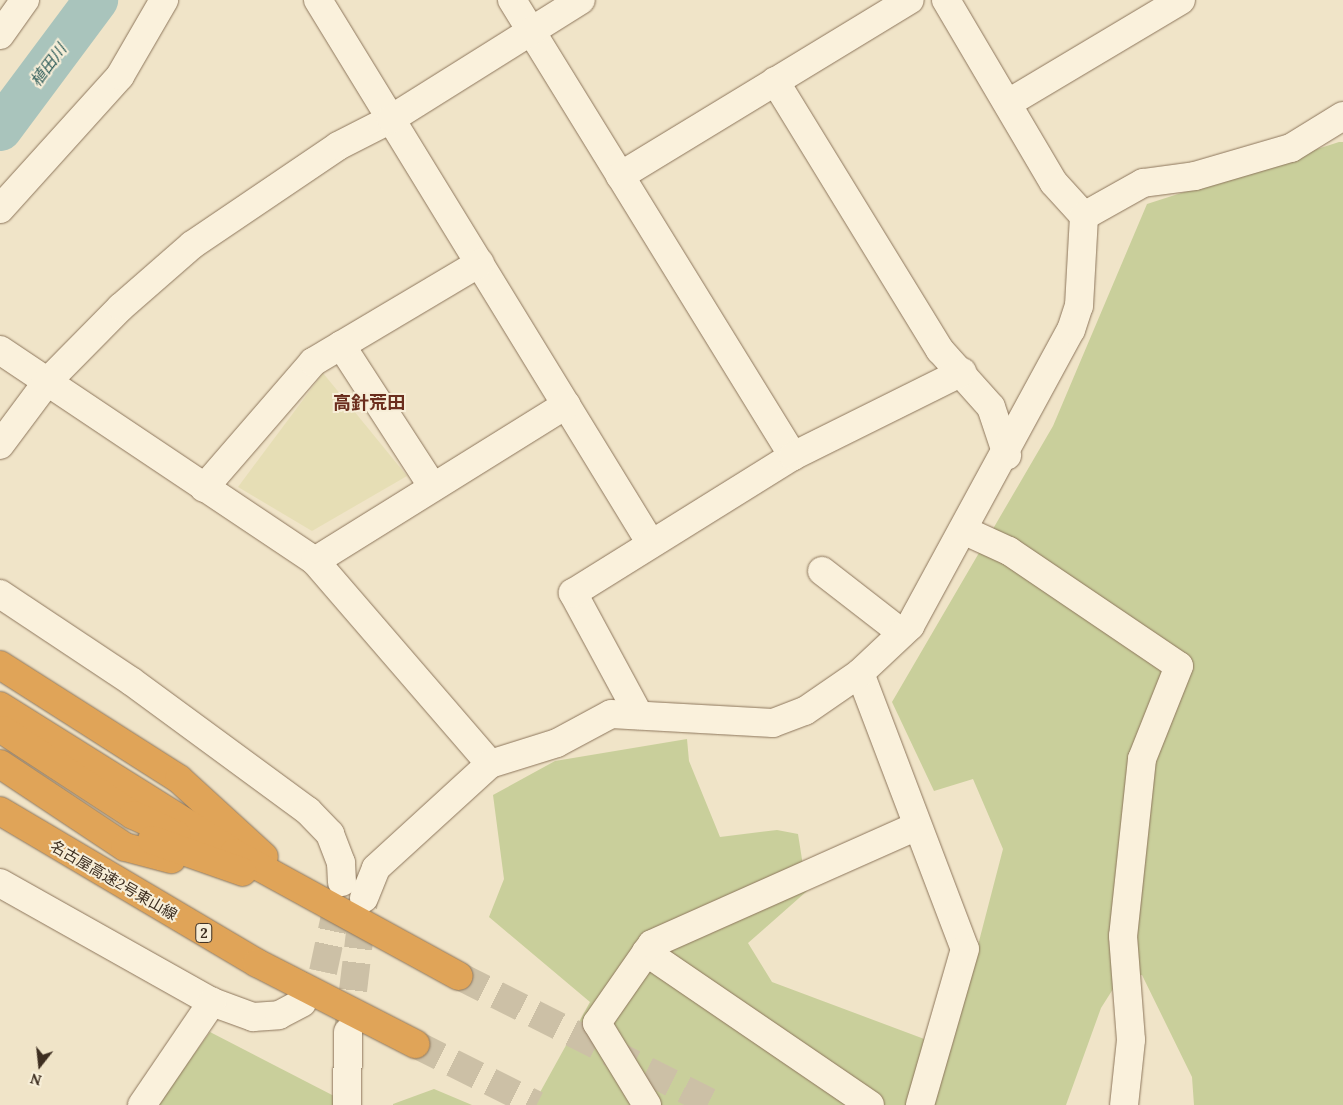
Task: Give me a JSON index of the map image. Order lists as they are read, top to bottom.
{
  "streets": {
    "highway": ["名古屋高速2号東山線", "2"]
  },
  "districts": ["高針荒田"],
  "water": ["植田川"],
  "north": "bottom"
}
